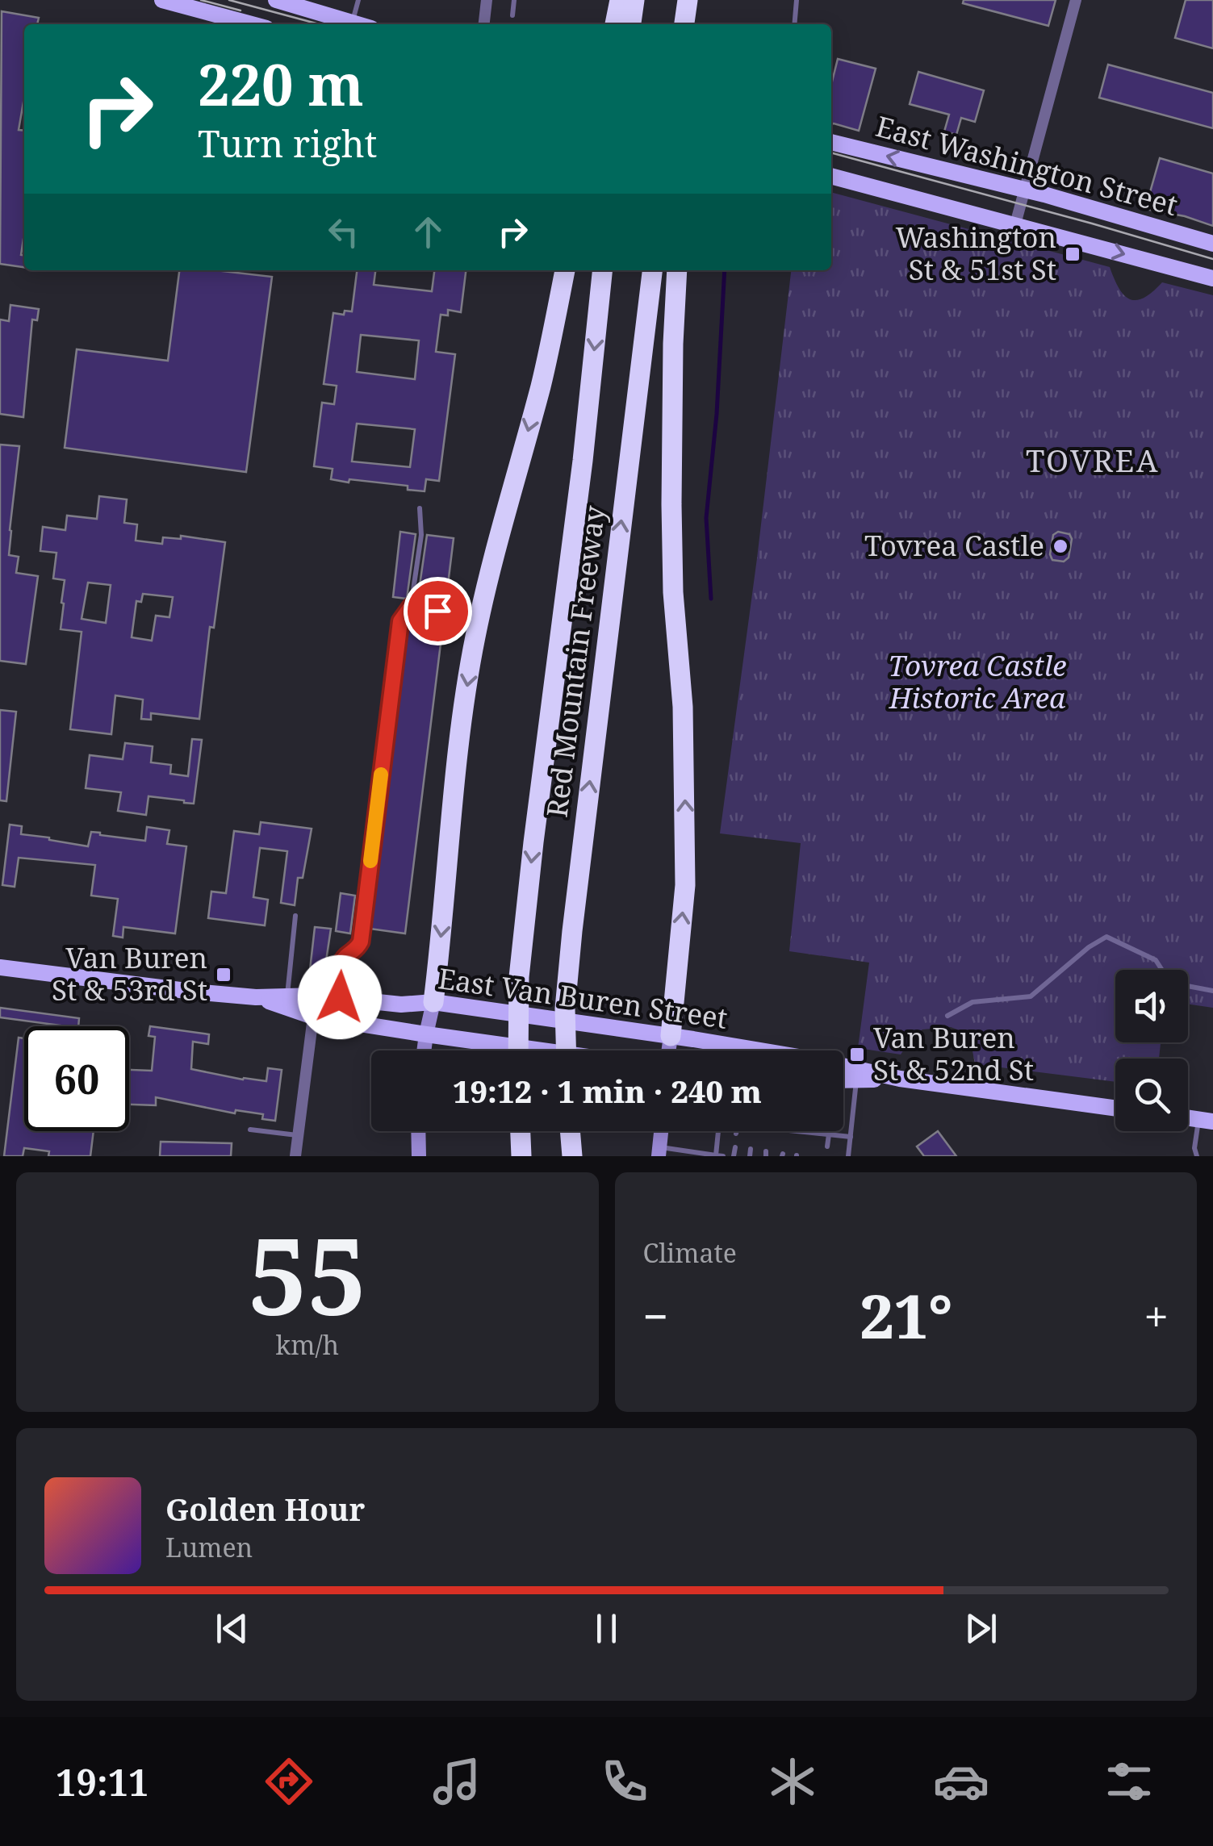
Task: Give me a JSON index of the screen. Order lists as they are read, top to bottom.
{
  "streets": {
    "highway": ["Red Mountain Freeway"],
    "main road": ["East Washington Street", "East Van Buren Street"]
  },
  "districts": ["TOVREA"],
  "parks": ["Tovrea Castle Historic Area"],
  "places": {
    "transit": ["Washington St & 51st St", "Van Buren St & 53rd St", "Van Buren St & 52nd St"],
    "other": ["Tovrea Castle"]
  },
  "page": {
    "turn": ["220 m", "Turn right"],
    "limit": "60",
    "trip": "19:12 · 1 min · 240 m",
    "tile": [
      ["55", "km/h"],
      "Climate"
    ],
    "heat": ["−", "21°", "+"],
    "song": ["Golden Hour", "Lumen"],
    "tabs": "19:11"
  }
}
